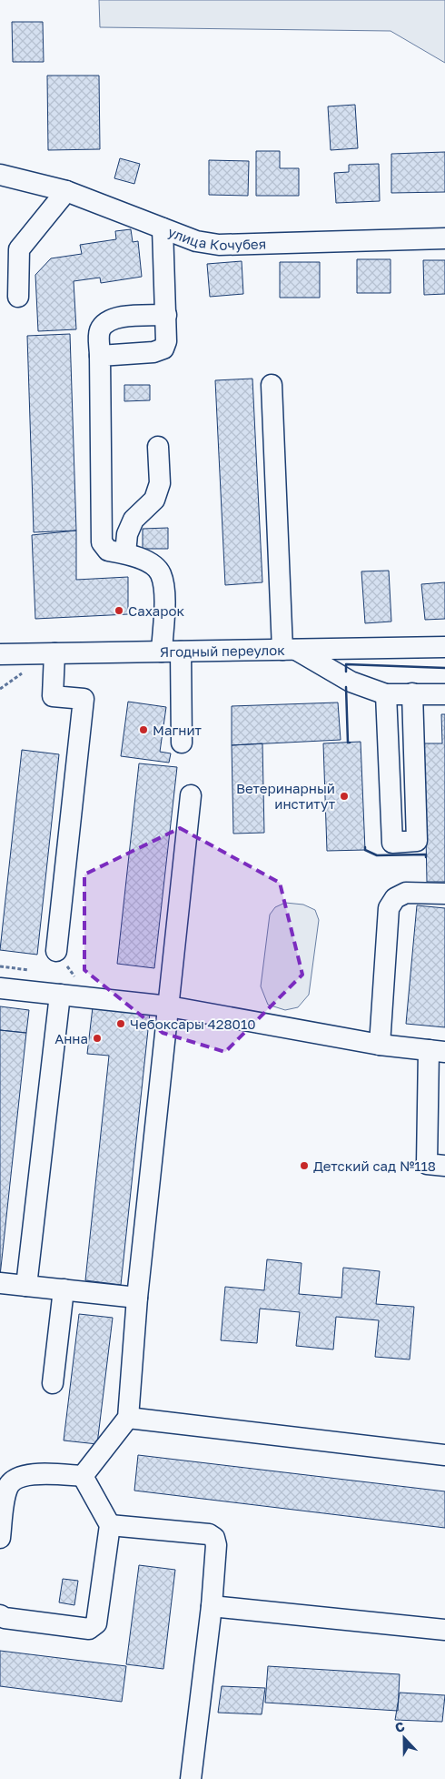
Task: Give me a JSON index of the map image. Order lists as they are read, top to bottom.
{
  "streets": {
    "street": ["улица Кочубея", "Ягодный переулок"]
  },
  "places": [
    "Сахарок",
    "Магнит",
    "Ветеринарный институт",
    "Чебоксары 428010",
    "Анна",
    "Детский сад №118"
  ],
  "north": "top"
}
